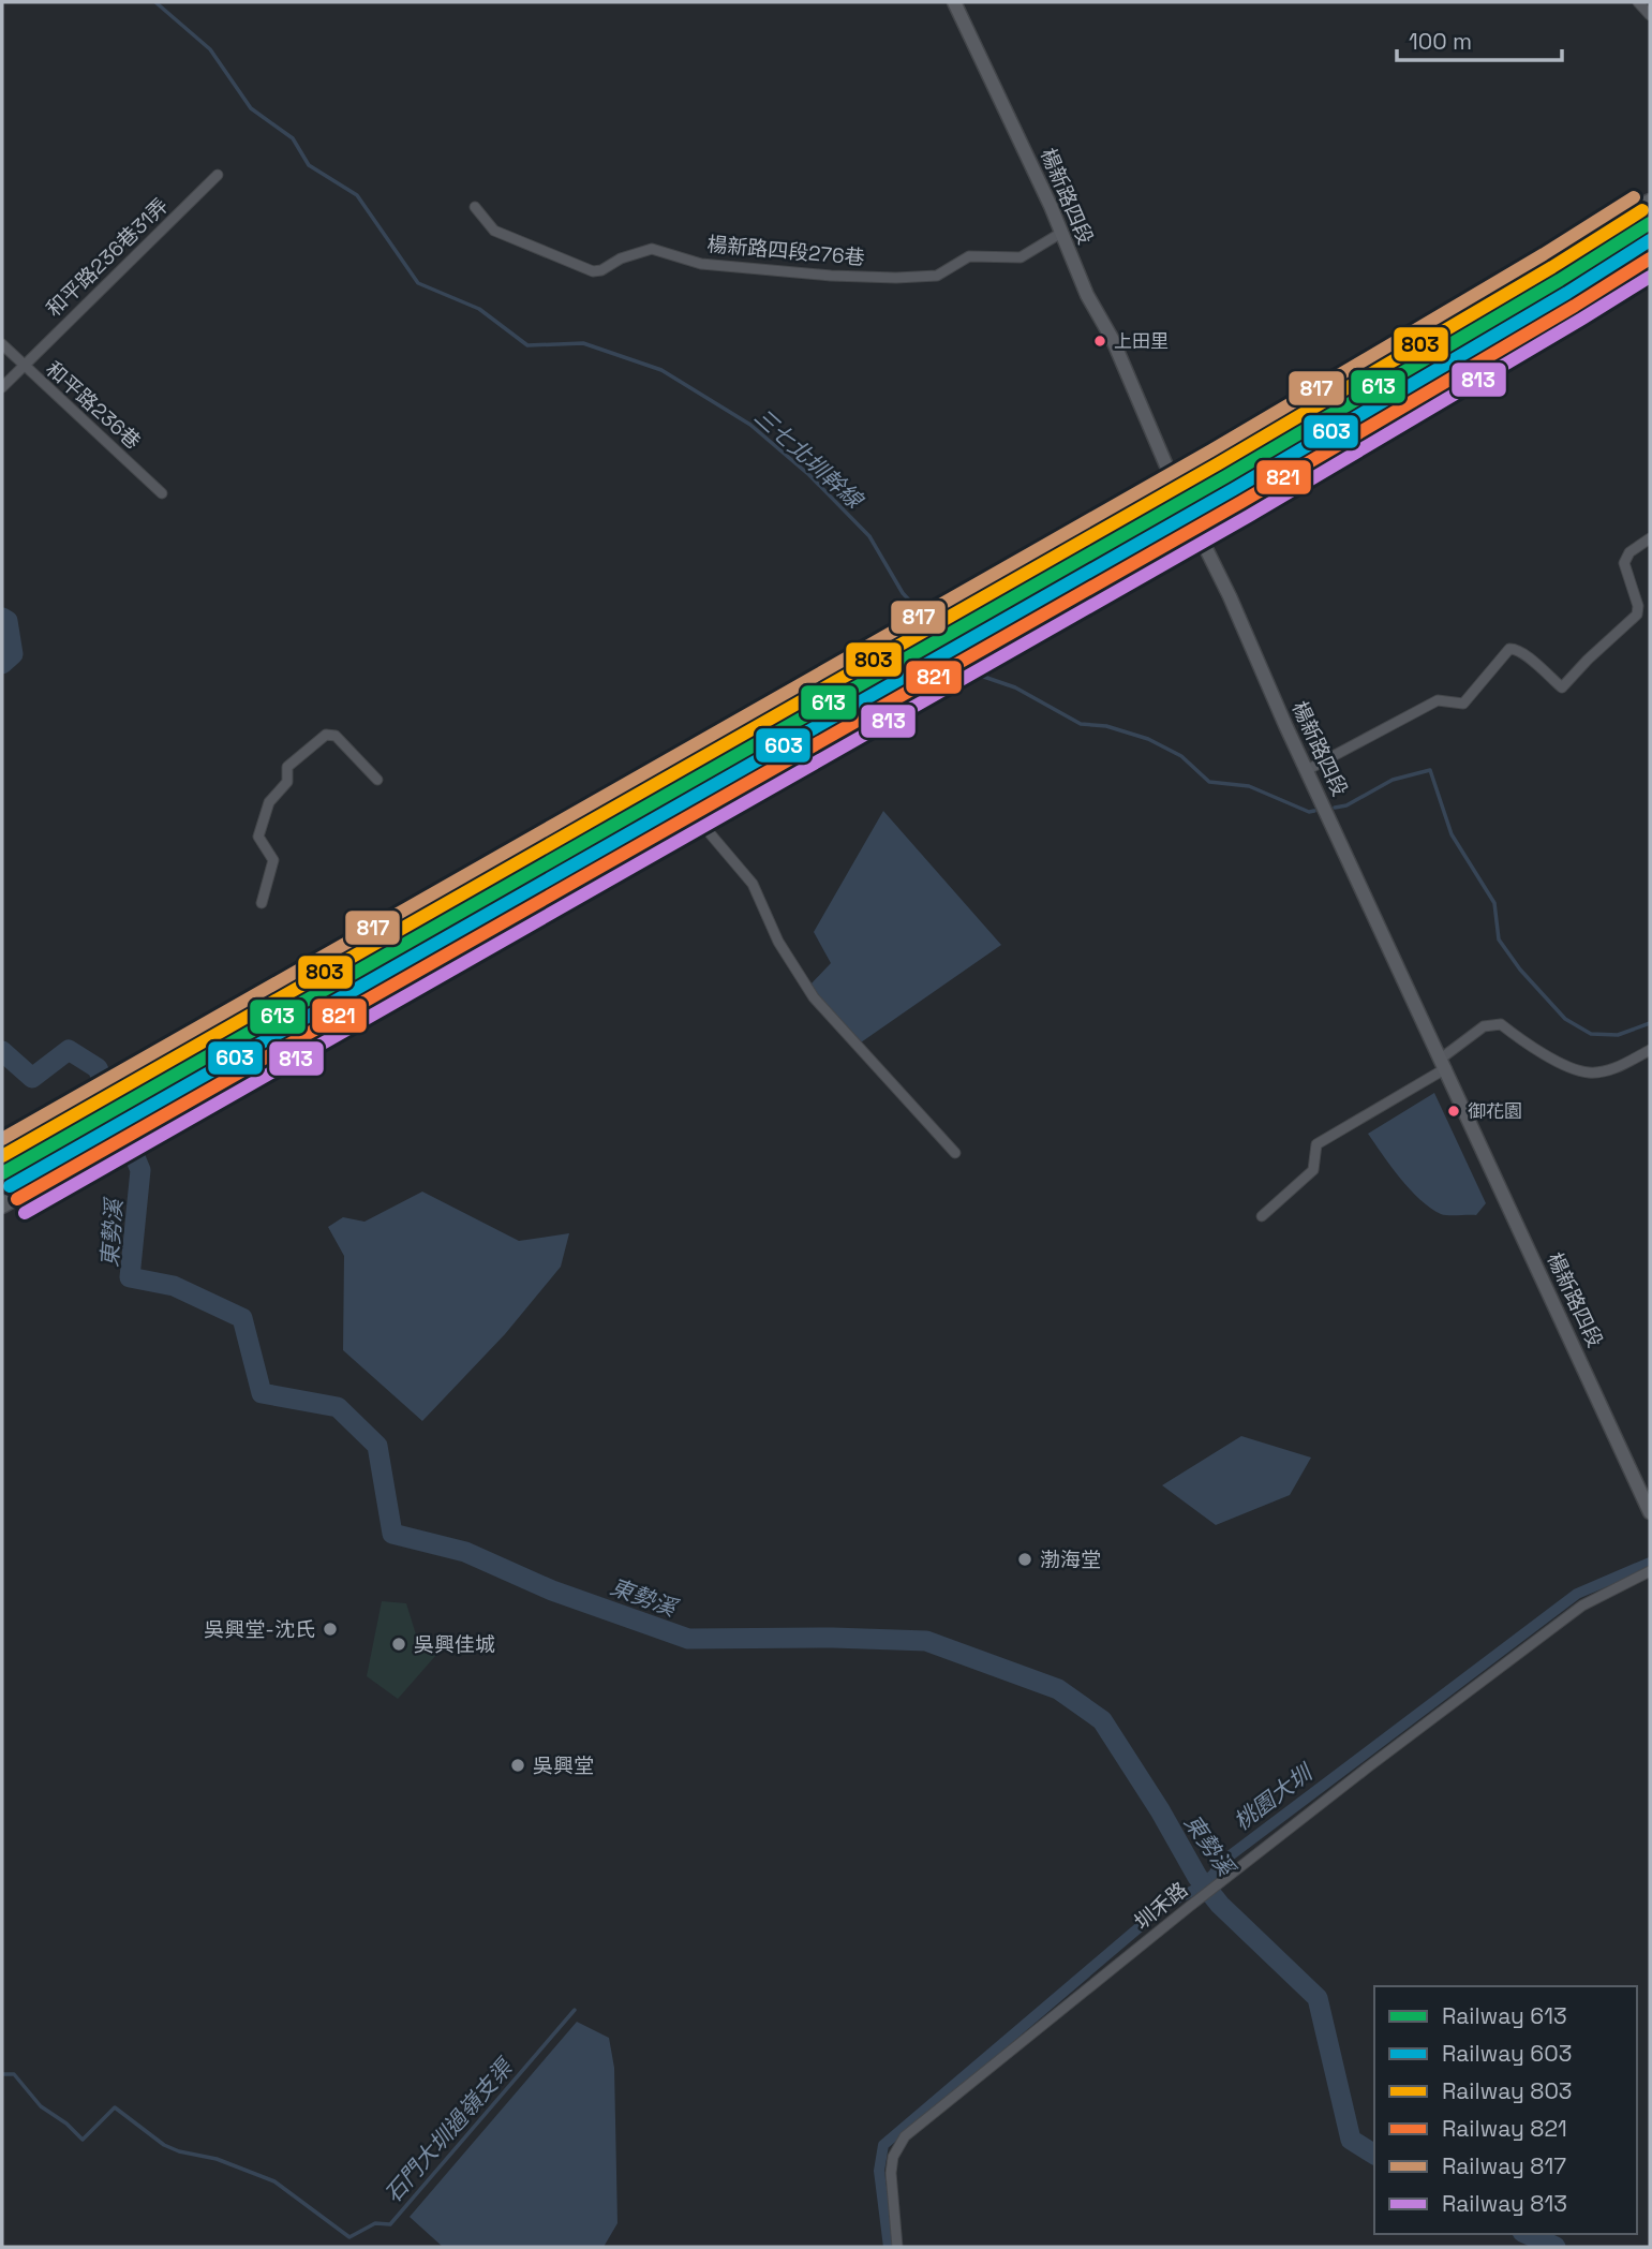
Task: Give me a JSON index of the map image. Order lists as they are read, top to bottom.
{
  "streets": {
    "main road": ["楊新路四段"],
    "street": [
      "楊新路四段276巷",
      "和平路236巷31弄",
      "和平路236巷",
      "圳禾路"
    ]
  },
  "crossings": [
    ["楊新路四段", "楊新路四段276巷"],
    ["和平路236巷31弄", "和平路236巷"]
  ],
  "water": [
    "三七北圳幹線",
    "東勢溪",
    "桃園大圳",
    "石門大圳過嶺支渠"
  ],
  "places": [
    "上田里",
    "御花園",
    "渤海堂",
    "吳興堂-沈氏",
    "吳興佳城",
    "吳興堂"
  ],
  "lines": [
    "rail line 817",
    "rail line 803",
    "rail line 613",
    "rail line 603",
    "rail line 821",
    "rail line 813"
  ],
  "legend": [
    "Railway 613",
    "Railway 603",
    "Railway 803",
    "Railway 821",
    "Railway 817",
    "Railway 813"
  ],
  "scale_bar": "100 m"
}
